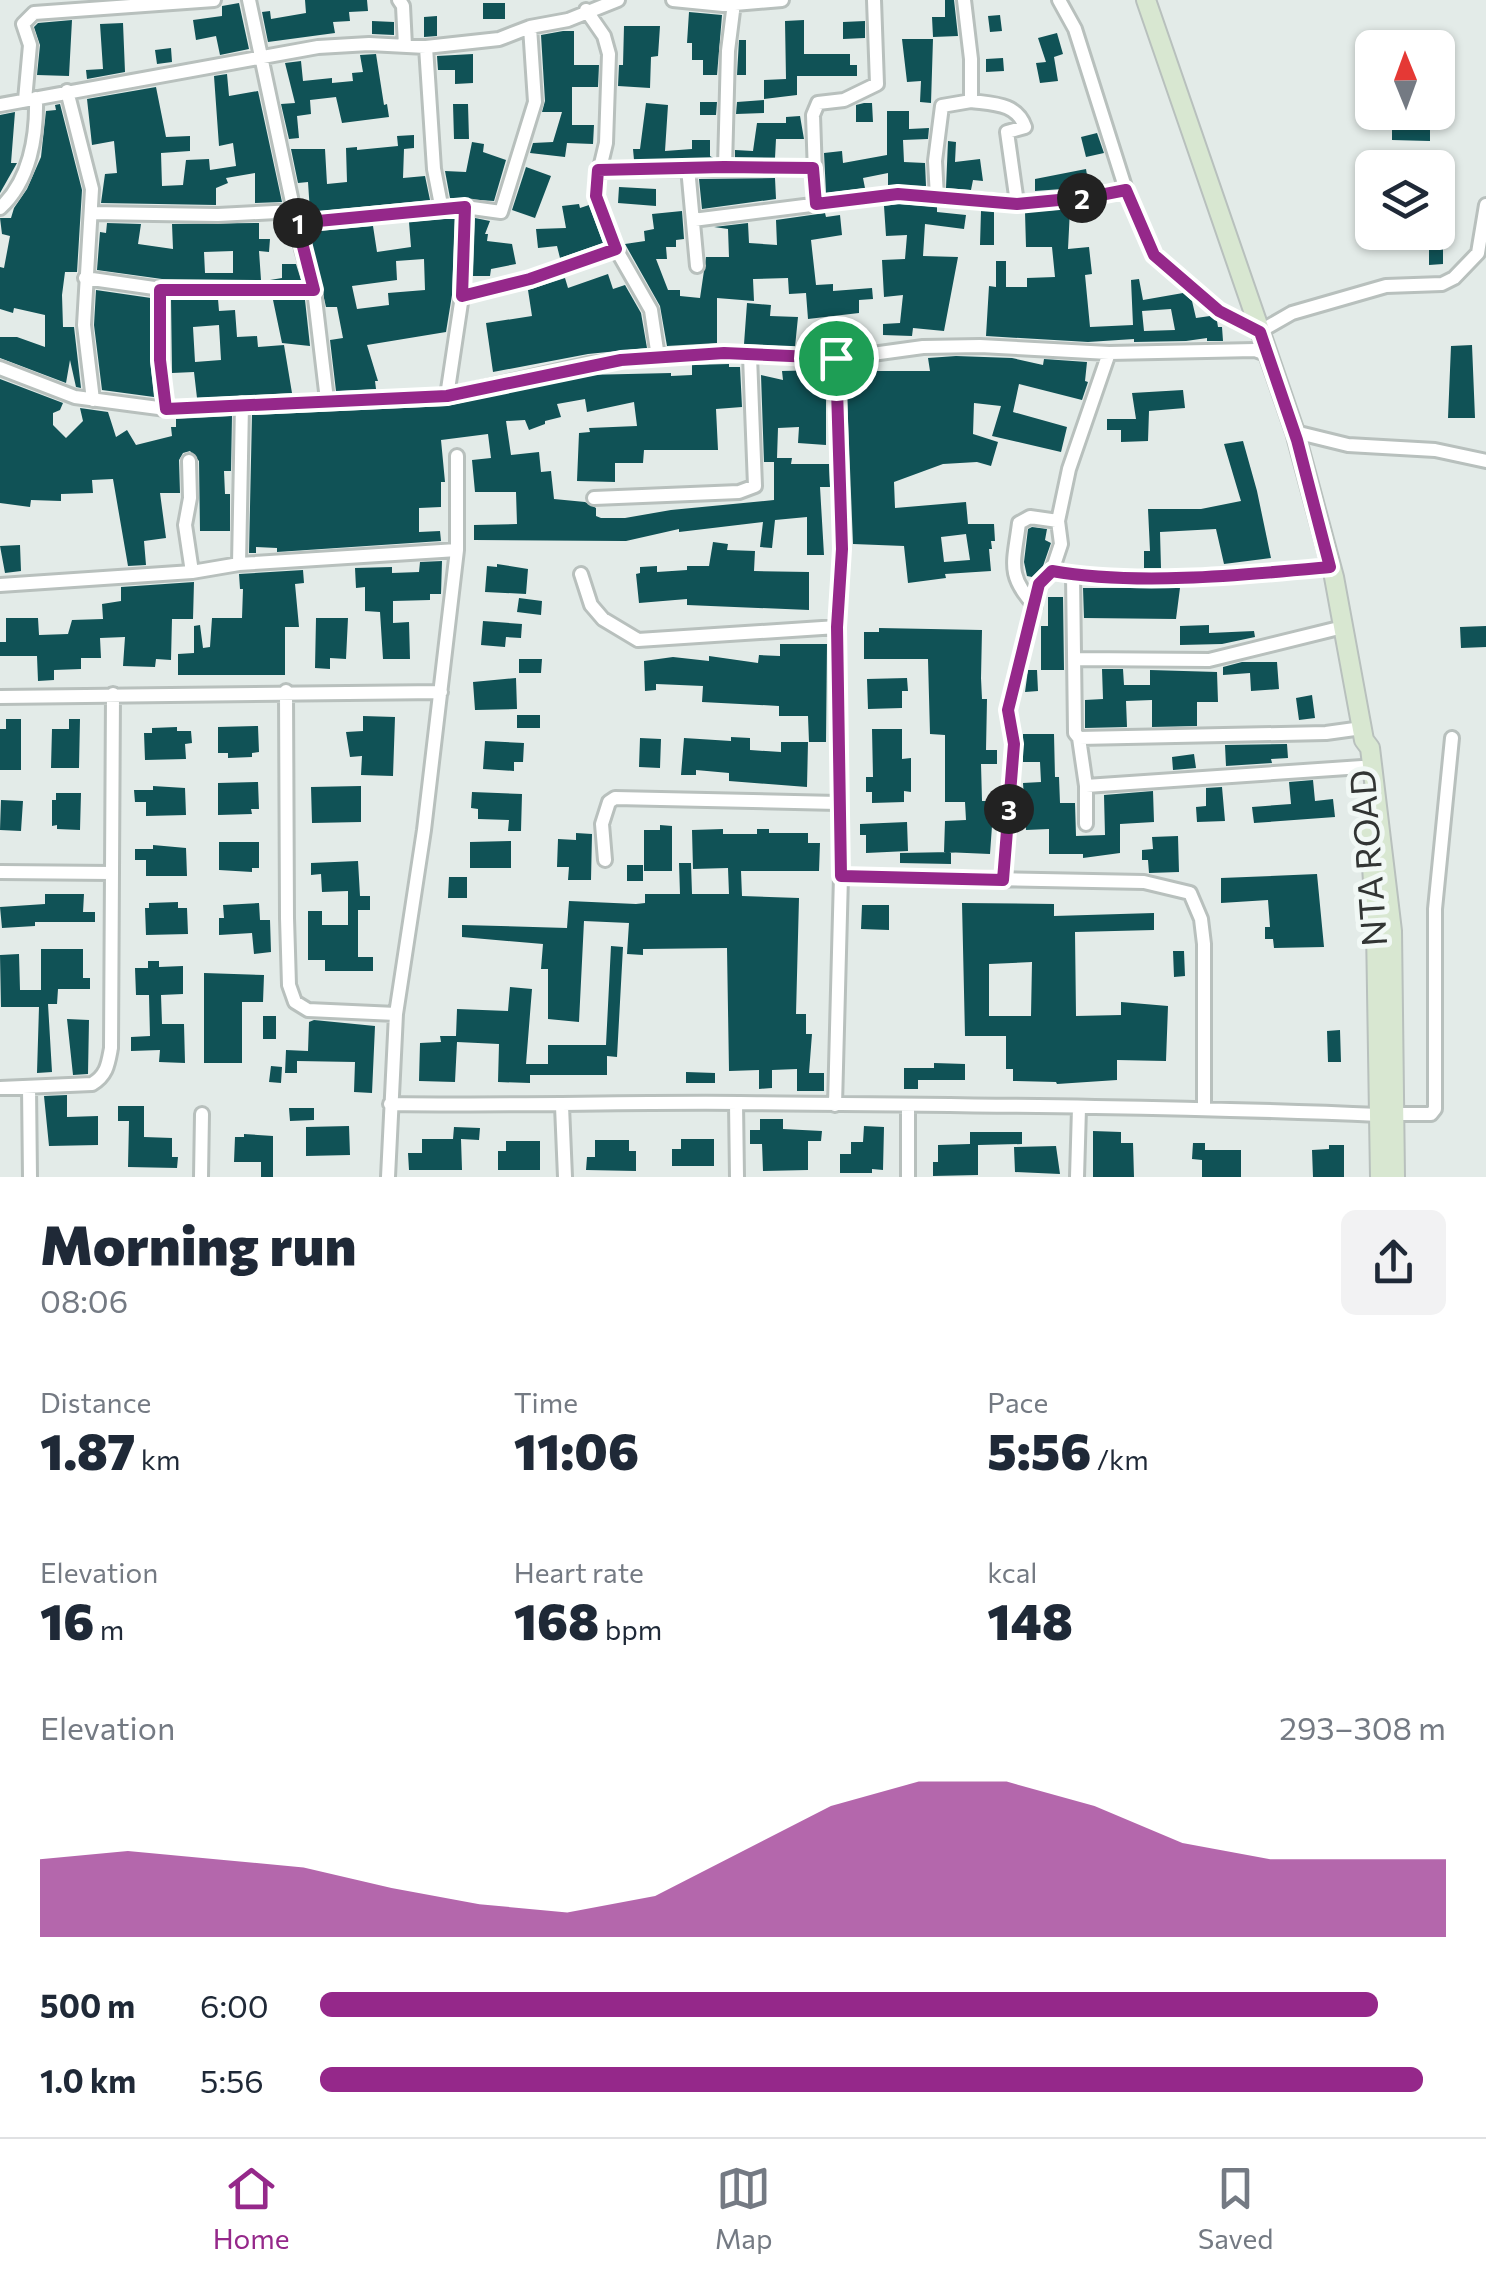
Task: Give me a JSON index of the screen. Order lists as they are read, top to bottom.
{
  "streets": {
    "main road": ["NTA ROAD"]
  },
  "north": "top",
  "page": {
    "pins": ["2", "1", "3"],
    "heading": ["Morning run", "08:06"],
    "stats": [
      ["Distance", "1.87 km"],
      ["Time", "11:06"],
      ["Pace", "5:56 /km"],
      ["Elevation", "16 m"],
      ["Heart rate", "168 bpm"],
      ["kcal", "148"]
    ],
    "chart": ["Elevation", "293–308 m"],
    "list": [
      {
        "name": "500 m",
        "note": "6:00"
      },
      {
        "name": "1.0 km",
        "note": "5:56"
      }
    ],
    "tabs": ["Home", "Map", "Saved"]
  }
}
